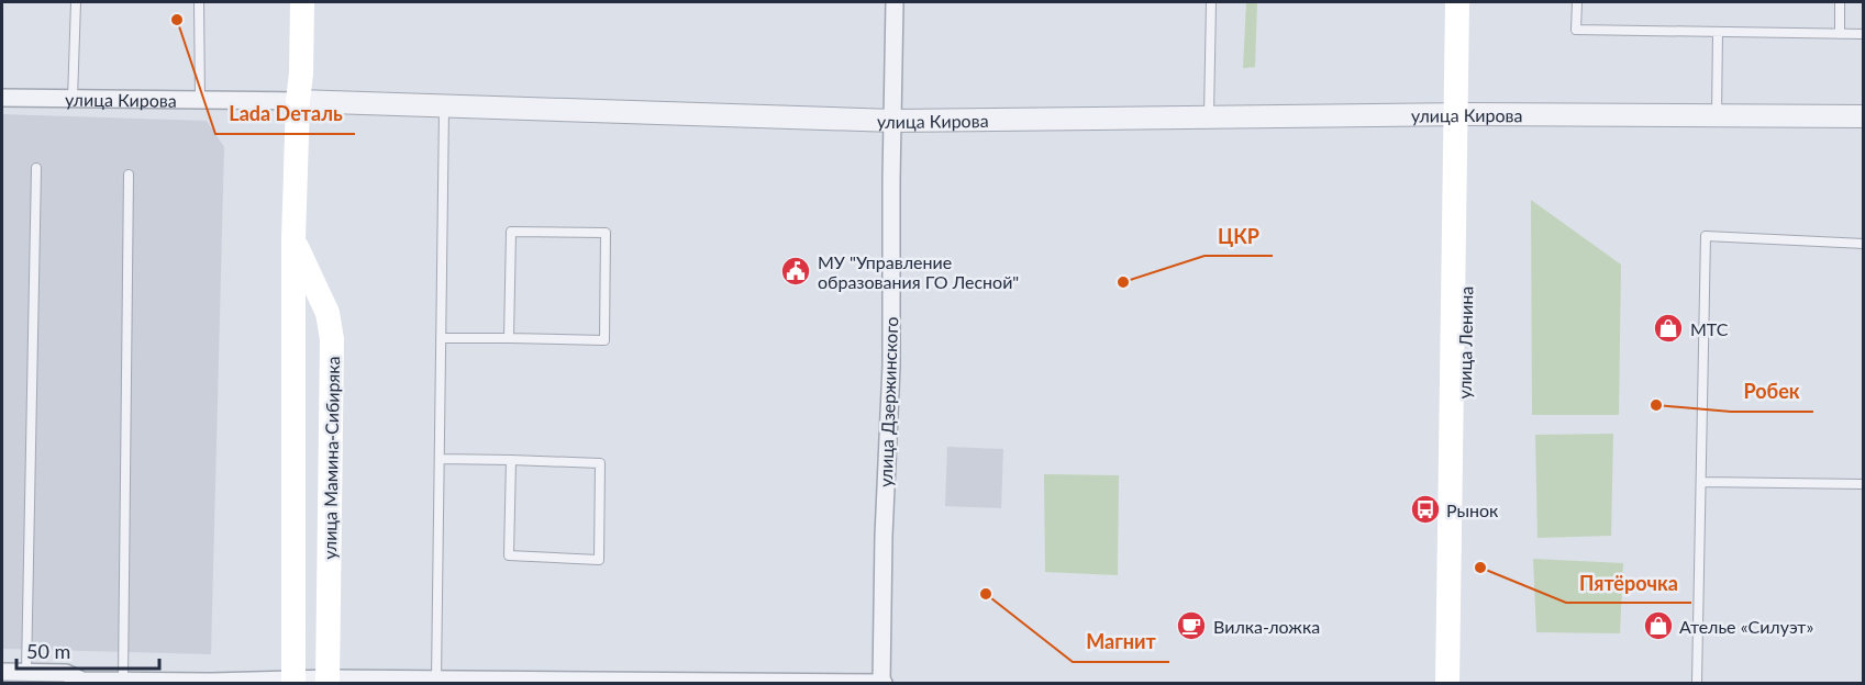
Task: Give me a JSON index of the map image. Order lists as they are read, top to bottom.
{
  "streets": {
    "main road": ["улица Ленина", "улица Мамина-Сибиряка"],
    "street": ["улица Кирова", "улица Дзержинского"]
  },
  "crossings": [
    ["улица Кирова", "улица Ленина"],
    ["улица Кирова", "улица Дзержинского"],
    ["улица Кирова", "улица Мамина-Сибиряка"]
  ],
  "places": {
    "other": [
      "Lada Dеталь",
      "ЦКР",
      "Робек",
      "Пятёрочка",
      "Магнит"
    ],
    "public building": ["МУ \"Управление образования ГО Лесной\""],
    "shop": ["МТС", "Ателье «Силуэт»"],
    "bus stop": ["Рынок"],
    "cafe": ["Вилка-ложка"]
  },
  "scale_bar": "50 m"
}
